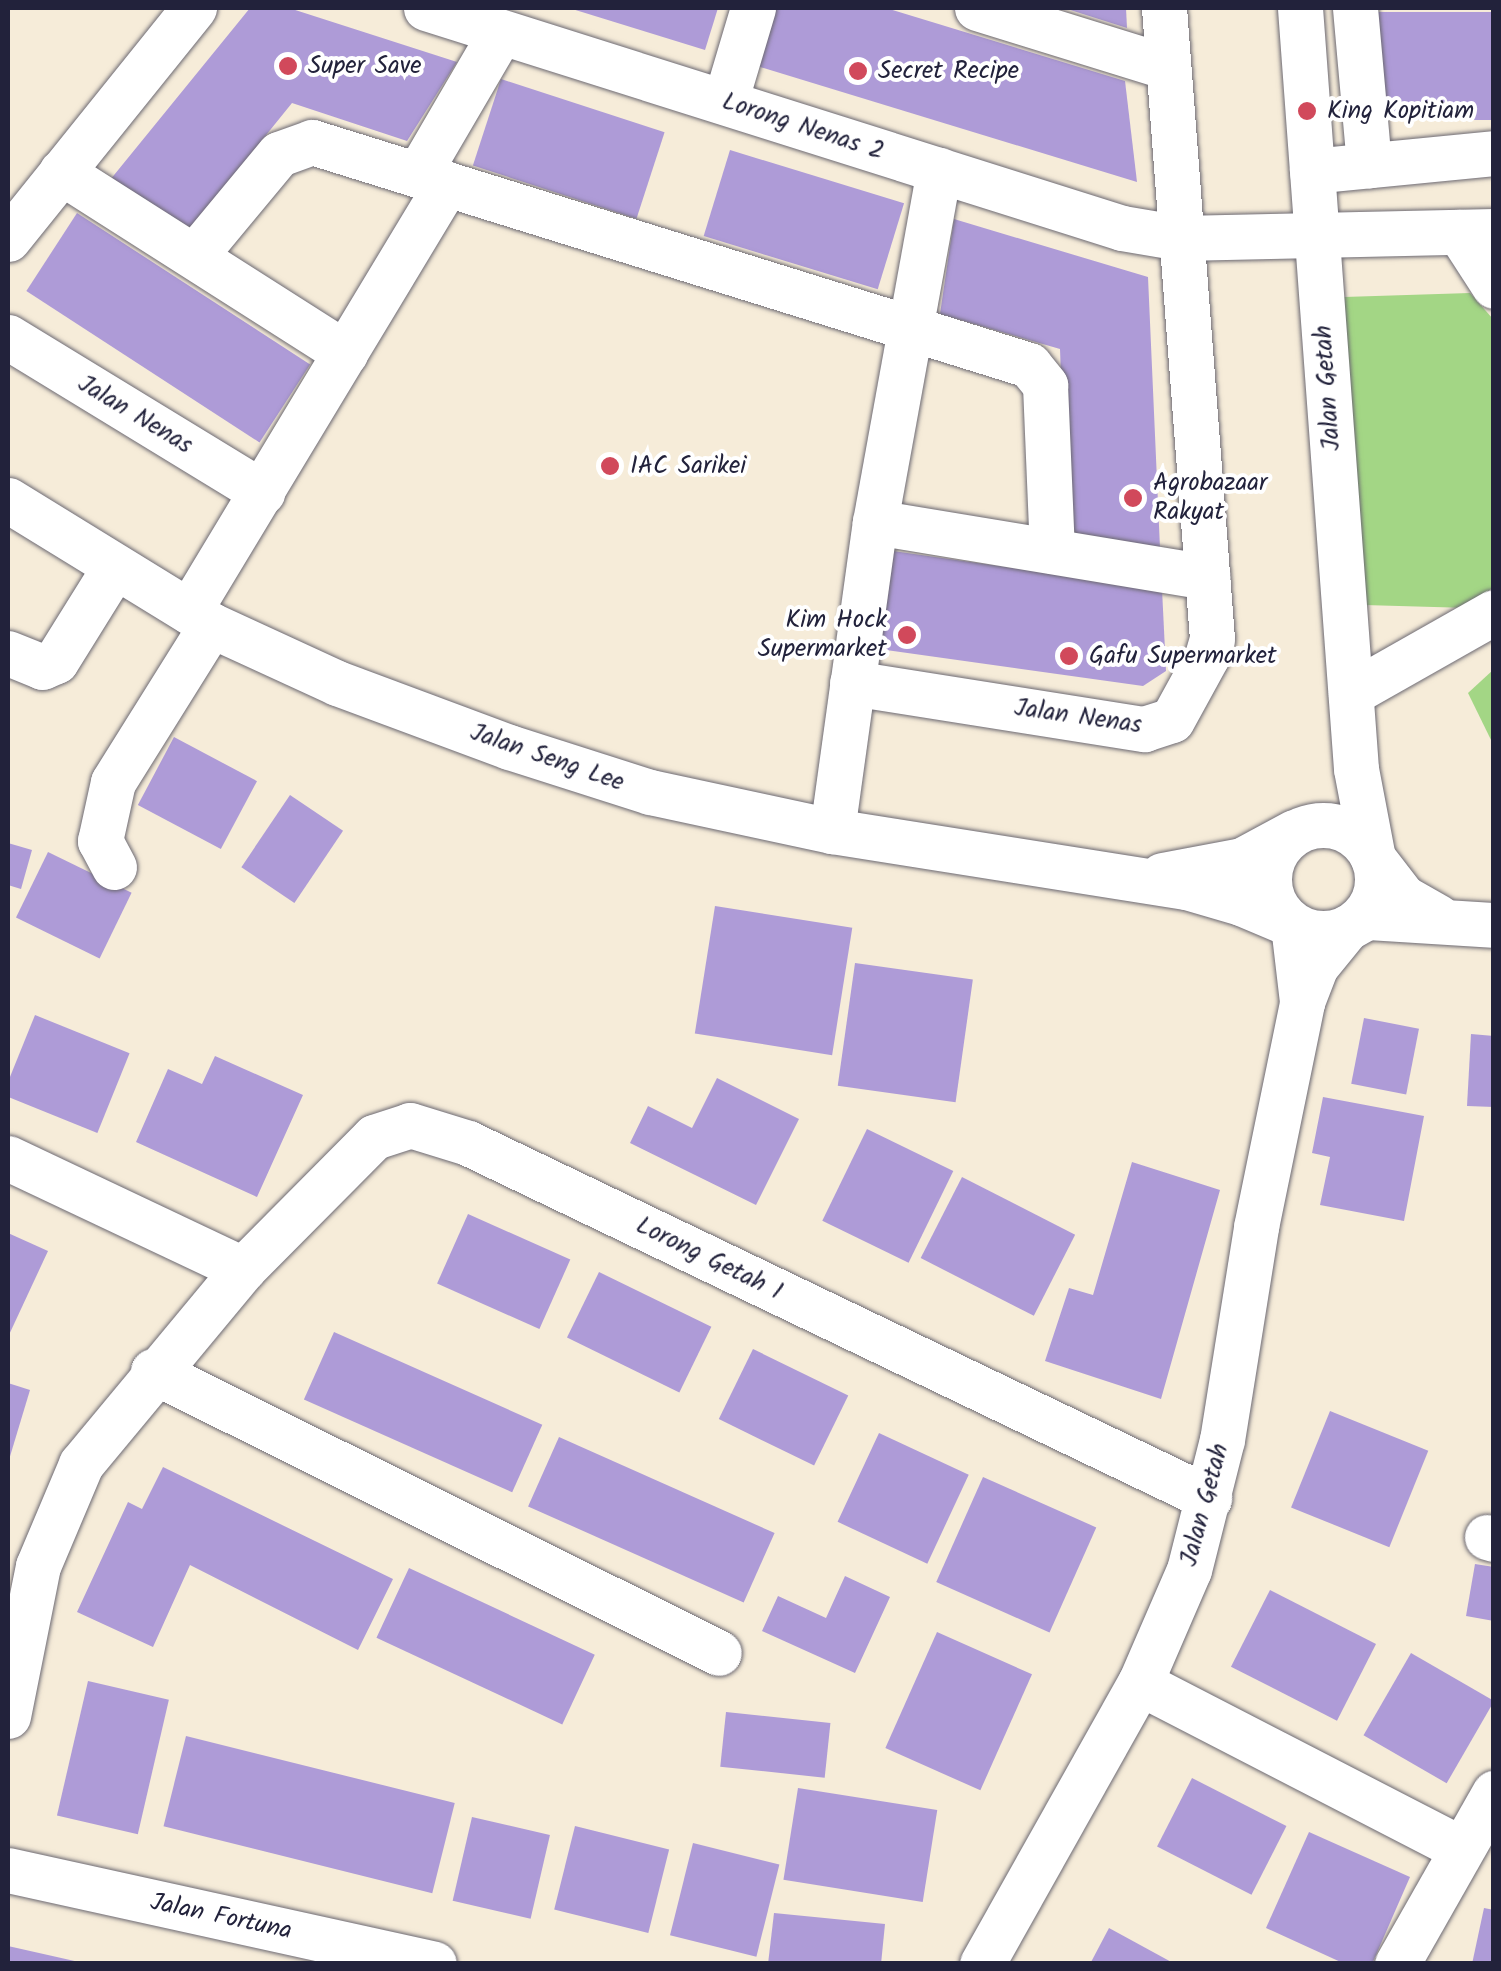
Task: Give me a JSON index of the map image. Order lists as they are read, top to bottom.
{
  "streets": {
    "street": [
      "Lorong Nenas 2",
      "Jalan Getah",
      "Jalan Nenas",
      "Jalan Seng Lee",
      "Lorong Getah 1",
      "Jalan Fortuna"
    ]
  },
  "crossings": [
    ["Lorong Nenas 2", "Jalan Nenas"],
    ["Jalan Getah", "Jalan Seng Lee"],
    ["Jalan Getah", "Lorong Getah 1"]
  ],
  "places": [
    "Super Save",
    "Secret Recipe",
    "King Kopitiam",
    "IAC Sarikei",
    "Agrobazaar Rakyat",
    "Kim Hock Supermarket",
    "Gafu Supermarket"
  ]
}
